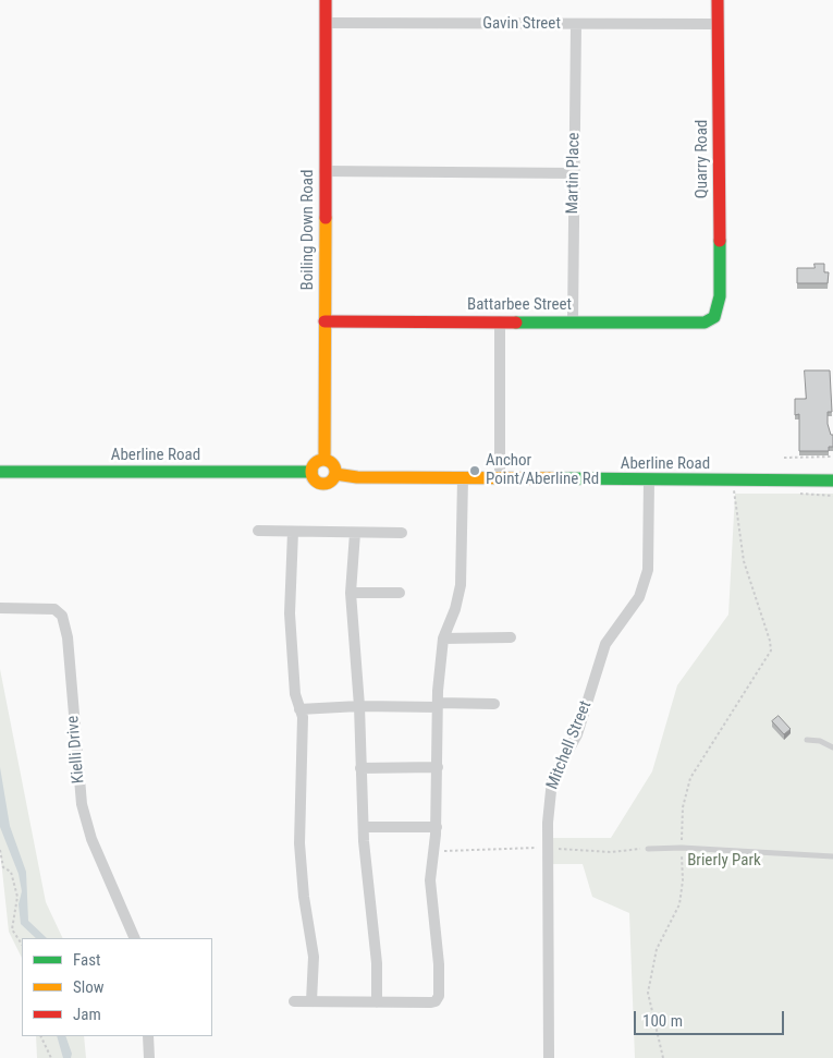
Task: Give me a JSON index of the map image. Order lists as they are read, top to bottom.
{
  "streets": {
    "street": [
      "Gavin Street",
      "Quarry Road",
      "Martin Place",
      "Boiling Down Road",
      "Battarbee Street",
      "Aberline Road",
      "Mitchell Street",
      "Kielli Drive"
    ]
  },
  "crossings": [
    ["Gavin Street", "Quarry Road"],
    ["Gavin Street", "Martin Place"],
    ["Gavin Street", "Boiling Down Road"],
    ["Quarry Road", "Battarbee Street"],
    ["Martin Place", "Battarbee Street"],
    ["Boiling Down Road", "Battarbee Street"],
    ["Boiling Down Road", "Aberline Road"],
    ["Aberline Road", "Mitchell Street"]
  ],
  "parks": ["Brierly Park"],
  "places": ["Anchor Point/Aberline Rd"],
  "legend": ["Fast", "Slow", "Jam"],
  "scale_bar": "100 m"
}
